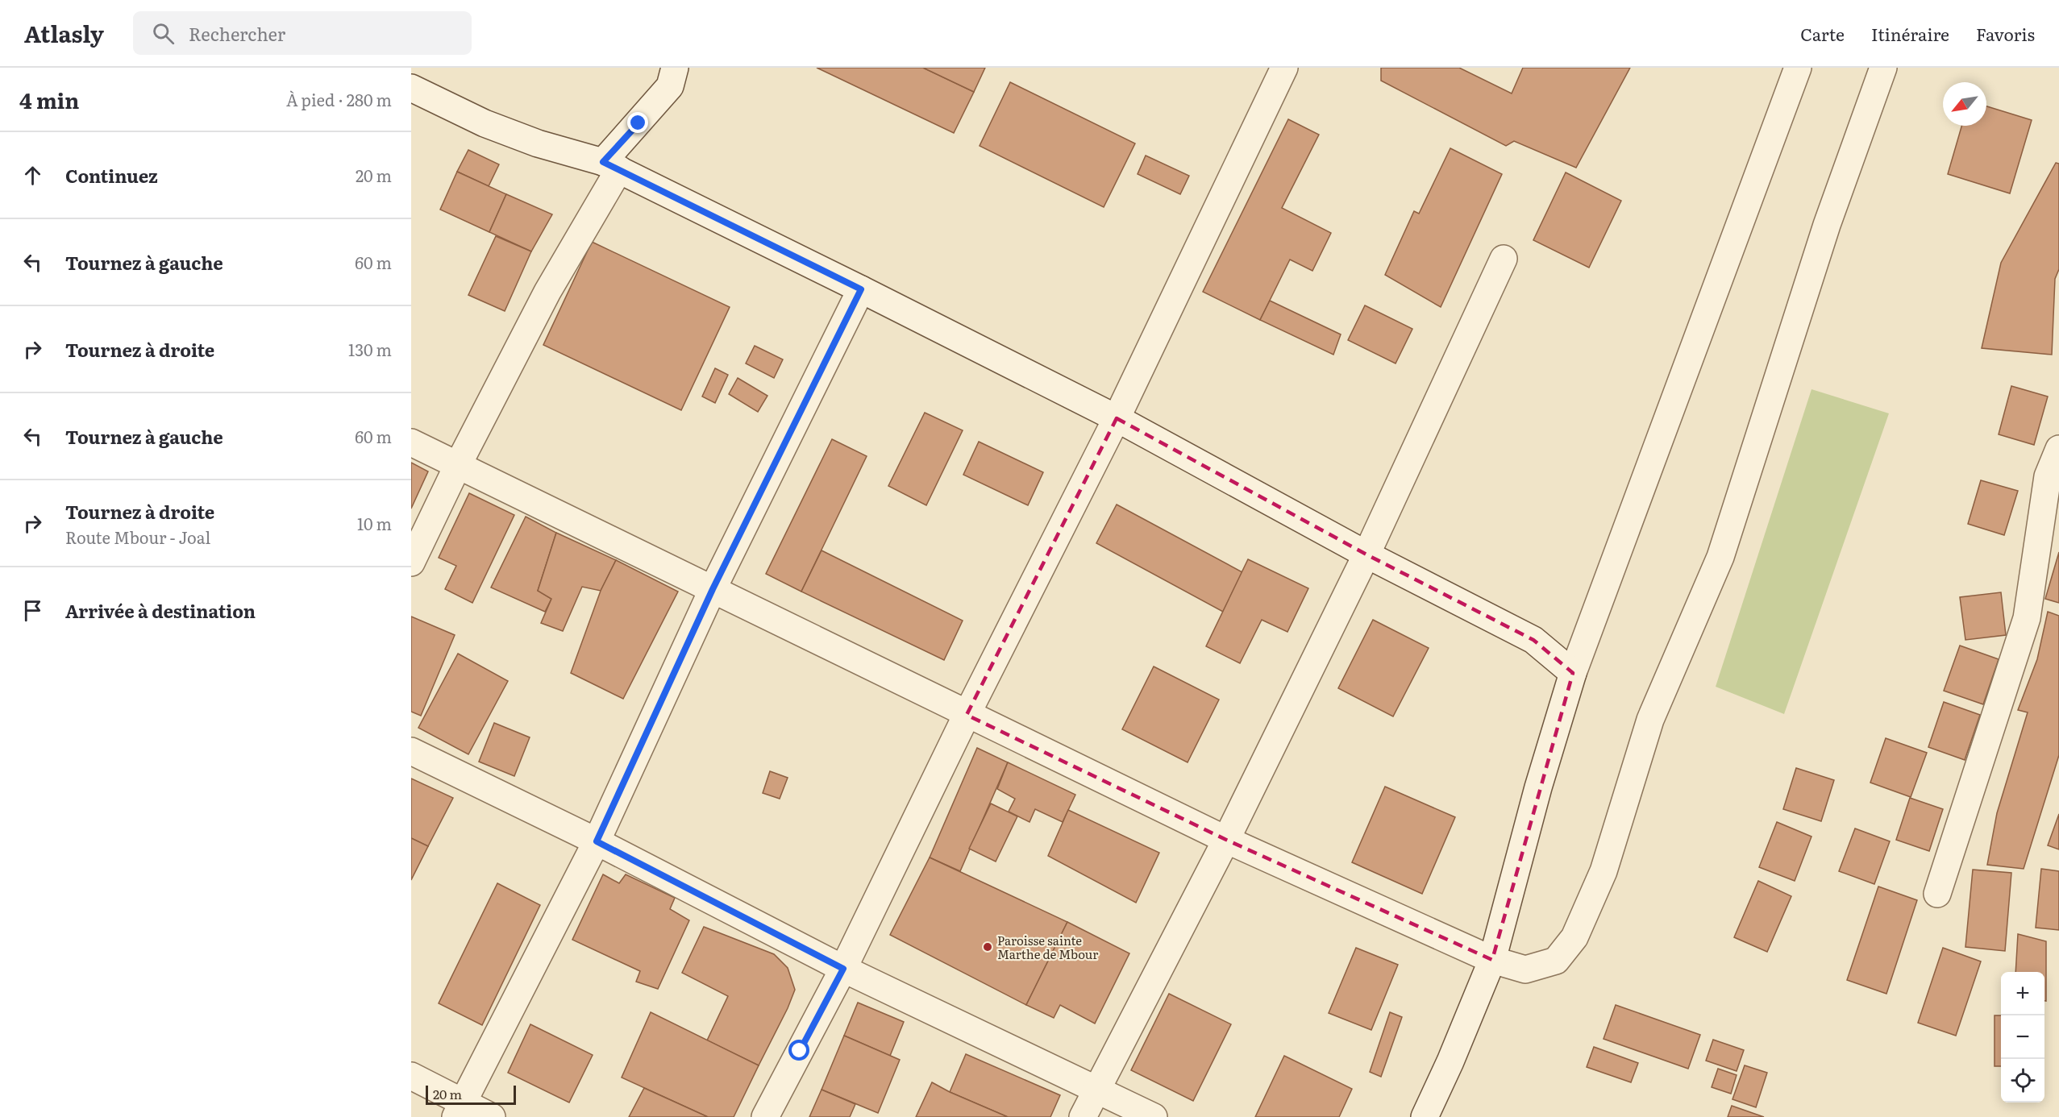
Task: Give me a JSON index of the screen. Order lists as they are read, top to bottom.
{
  "places": ["Paroisse sainte Marthe de Mbour"],
  "scale_bar": "20 m",
  "north": "bottom left",
  "page": {
    "header": "Atlasly",
    "search": "Rechercher",
    "nav": ["Carte", "Itinéraire", "Favoris"],
    "heading": ["4 min", "À pied · 280 m"],
    "list": [
      ["Continuez", "20 m"],
      ["Tournez à gauche", "60 m"],
      ["Tournez à droite", "130 m"],
      ["Tournez à gauche", "60 m"],
      ["Tournez à droite", "Route Mbour - Joal", "10 m"],
      "Arrivée à destination"
    ],
    "map_buttons": ["+", "−"],
    "scale": "20 m"
  }
}
